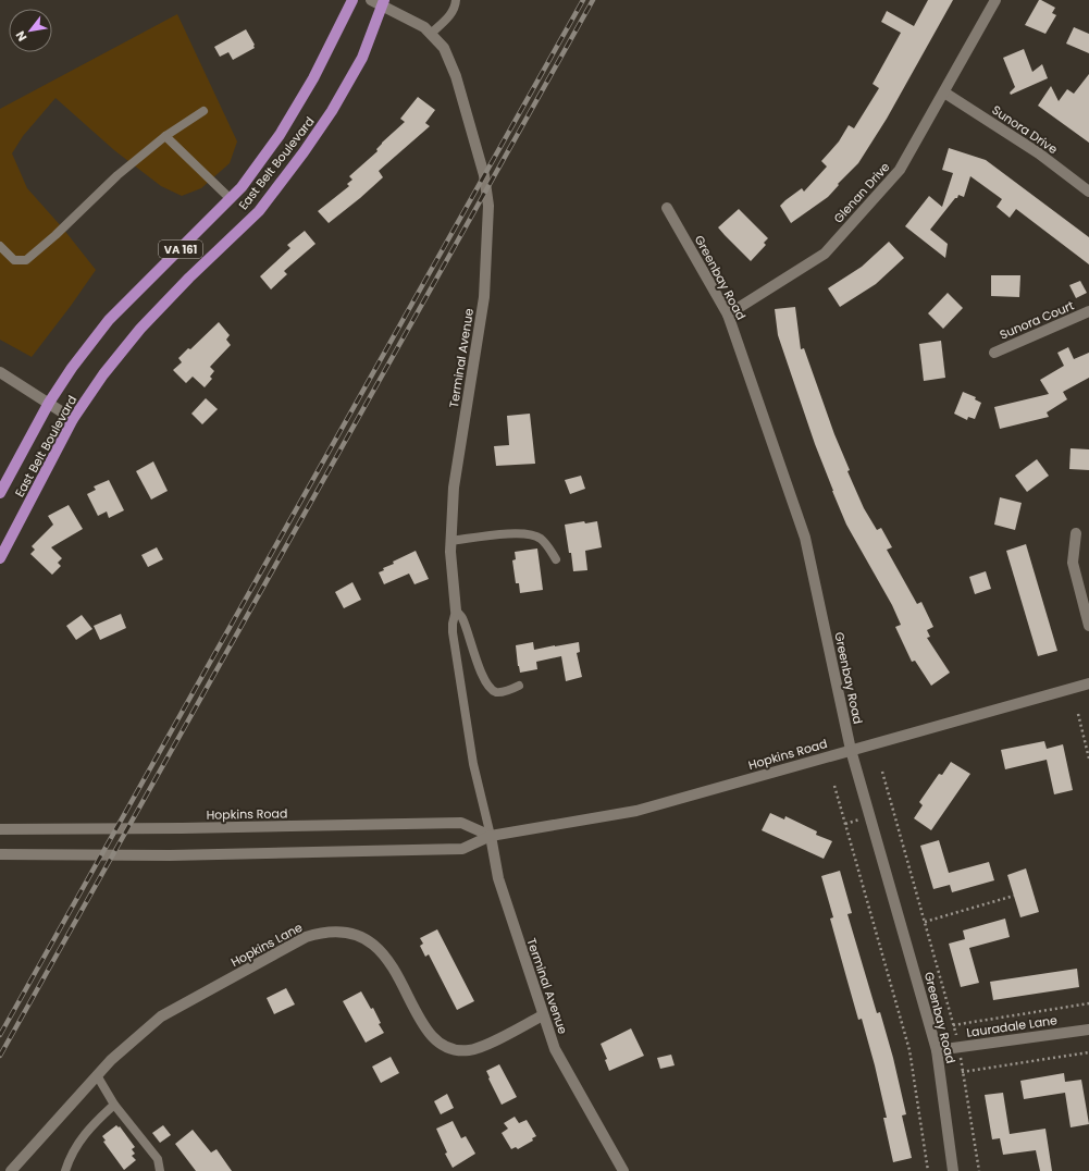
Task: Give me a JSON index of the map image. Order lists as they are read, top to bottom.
{
  "streets": {
    "main road": ["East Belt Boulevard", "VA 161"],
    "street": [
      "Sunora Drive",
      "Glenan Drive",
      "Greenbay Road",
      "Sunora Court",
      "Terminal Avenue",
      "Hopkins Road",
      "Hopkins Lane",
      "Lauradale Lane"
    ]
  },
  "crossings": [
    ["Sunora Drive", "Glenan Drive"],
    ["East Belt Boulevard", "Terminal Avenue"],
    ["Glenan Drive", "Greenbay Road"],
    ["Greenbay Road", "Hopkins Road"],
    ["Greenbay Road", "Lauradale Lane"],
    ["Terminal Avenue", "Hopkins Road"],
    ["Terminal Avenue", "Hopkins Lane"]
  ],
  "north": "bottom left"
}
